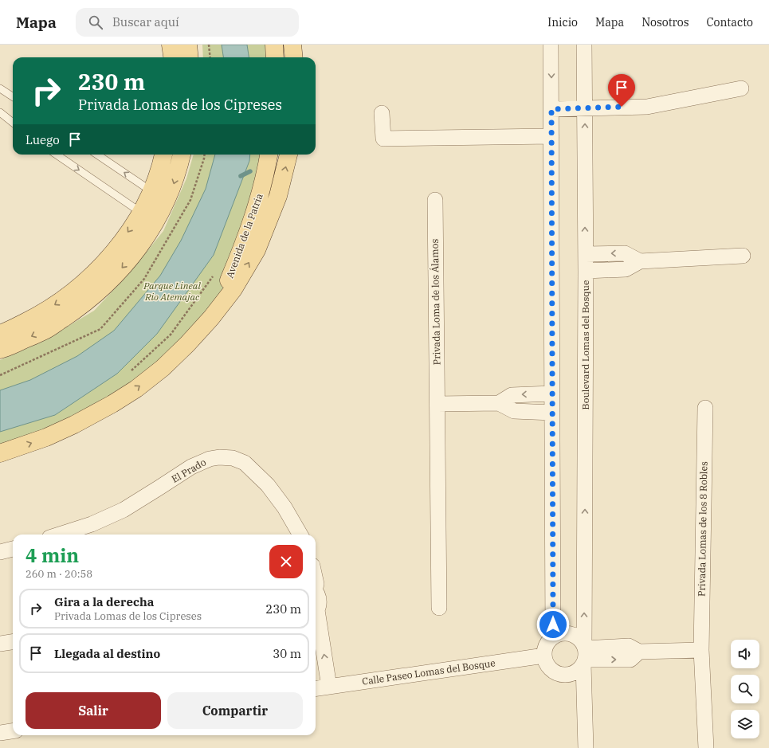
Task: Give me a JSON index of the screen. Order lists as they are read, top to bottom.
{
  "streets": {
    "main road": ["Avenida de la Patria"],
    "street": [
      "Privada Loma de los Álamos",
      "Boulevard Lomas del Bosque",
      "El Prado",
      "Privada Lomas de los 8 Robles",
      "Calle Paseo Lomas del Bosque"
    ]
  },
  "crossings": [
    ["Boulevard Lomas del Bosque", "Calle Paseo Lomas del Bosque"]
  ],
  "parks": ["Parque Lineal Rio Atemajac"],
  "page": {
    "header": "Mapa",
    "search": "Buscar aquí",
    "nav": [
      "Inicio",
      "Mapa",
      "Nosotros",
      "Contacto"
    ],
    "turn": ["230 m", "Privada Lomas de los Cipreses"],
    "then": "Luego",
    "heading": ["4 min", "260 m · 20:58"],
    "list": [
      {
        "name": "Gira a la derecha",
        "note": "Privada Lomas de los Cipreses",
        "value": "230 m"
      },
      {
        "name": "Llegada al destino",
        "value": "30 m"
      }
    ],
    "buttons": ["Salir", "Compartir"]
  }
}
